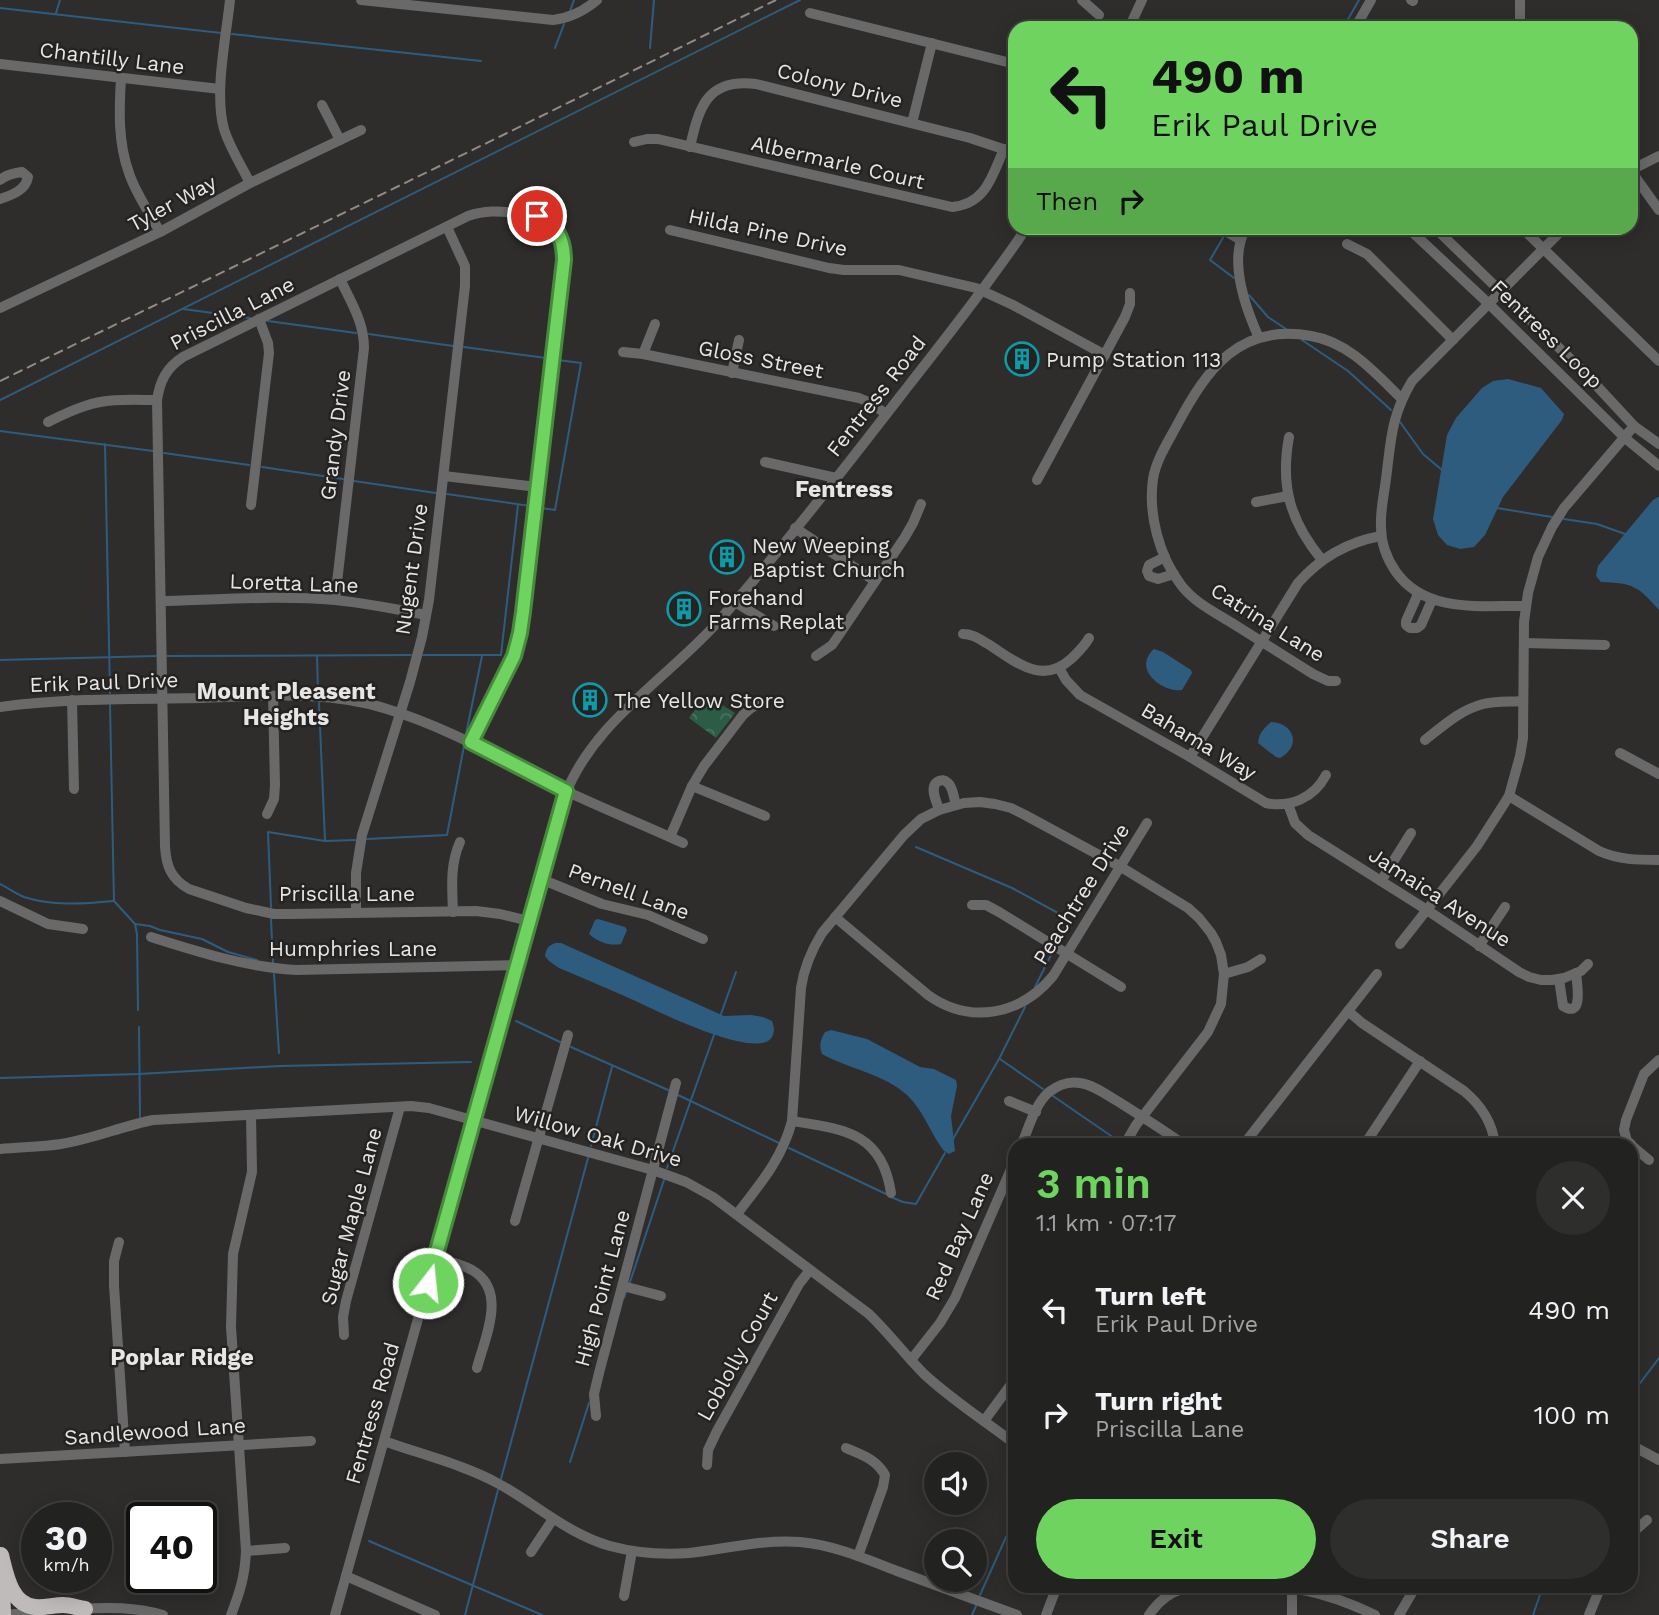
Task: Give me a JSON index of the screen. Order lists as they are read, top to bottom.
{
  "streets": {
    "street": [
      "Chantilly Lane",
      "Colony Drive",
      "Albermarle Court",
      "Tyler Way",
      "Hilda Pine Drive",
      "Priscilla Lane",
      "Fentress Loop",
      "Gloss Street",
      "Fentress Road",
      "Grandy Drive",
      "Nugent Drive",
      "Loretta Lane",
      "Catrina Lane",
      "Erik Paul Drive",
      "Bahama Way",
      "Pernell Lane",
      "Peachtree Drive",
      "Jamaica Avenue",
      "Humphries Lane",
      "Willow Oak Drive",
      "Sugar Maple Lane",
      "Red Bay Lane",
      "High Point Lane",
      "Loblolly Court",
      "Sandlewood Lane"
    ]
  },
  "crossings": [
    ["Colony Drive", "Albermarle Court"],
    ["Hilda Pine Drive", "Fentress Road"],
    ["Priscilla Lane", "Fentress Road"],
    ["Priscilla Lane", "Grandy Drive"],
    ["Priscilla Lane", "Nugent Drive"],
    ["Priscilla Lane", "Loretta Lane"],
    ["Priscilla Lane", "Erik Paul Drive"],
    ["Gloss Street", "Fentress Road"],
    ["Fentress Road", "Erik Paul Drive"],
    ["Fentress Road", "Pernell Lane"],
    ["Fentress Road", "Humphries Lane"],
    ["Fentress Road", "Willow Oak Drive"],
    ["Grandy Drive", "Loretta Lane"],
    ["Nugent Drive", "Loretta Lane"],
    ["Nugent Drive", "Erik Paul Drive"],
    ["Bahama Way", "Jamaica Avenue"],
    ["Willow Oak Drive", "Sugar Maple Lane"],
    ["Willow Oak Drive", "Red Bay Lane"],
    ["Willow Oak Drive", "High Point Lane"],
    ["Willow Oak Drive", "Loblolly Court"]
  ],
  "districts": ["Fentress", "Mount Pleasent Heights", "Poplar Ridge"],
  "places": {
    "building": [
      "Pump Station 113",
      "New Weeping Baptist Church",
      "Forehand Farms Replat",
      "The Yellow Store"
    ]
  },
  "page": {
    "turn": ["490 m", "Erik Paul Drive"],
    "then": "Then",
    "heading": ["3 min", "1.1 km · 07:17"],
    "list": [
      {
        "name": "Turn left",
        "note": "Erik Paul Drive",
        "value": "490 m"
      },
      {
        "name": "Turn right",
        "note": "Priscilla Lane",
        "value": "100 m"
      }
    ],
    "buttons": ["Exit", "Share"],
    "speed": "30 km/h",
    "limit": "40"
  }
}
